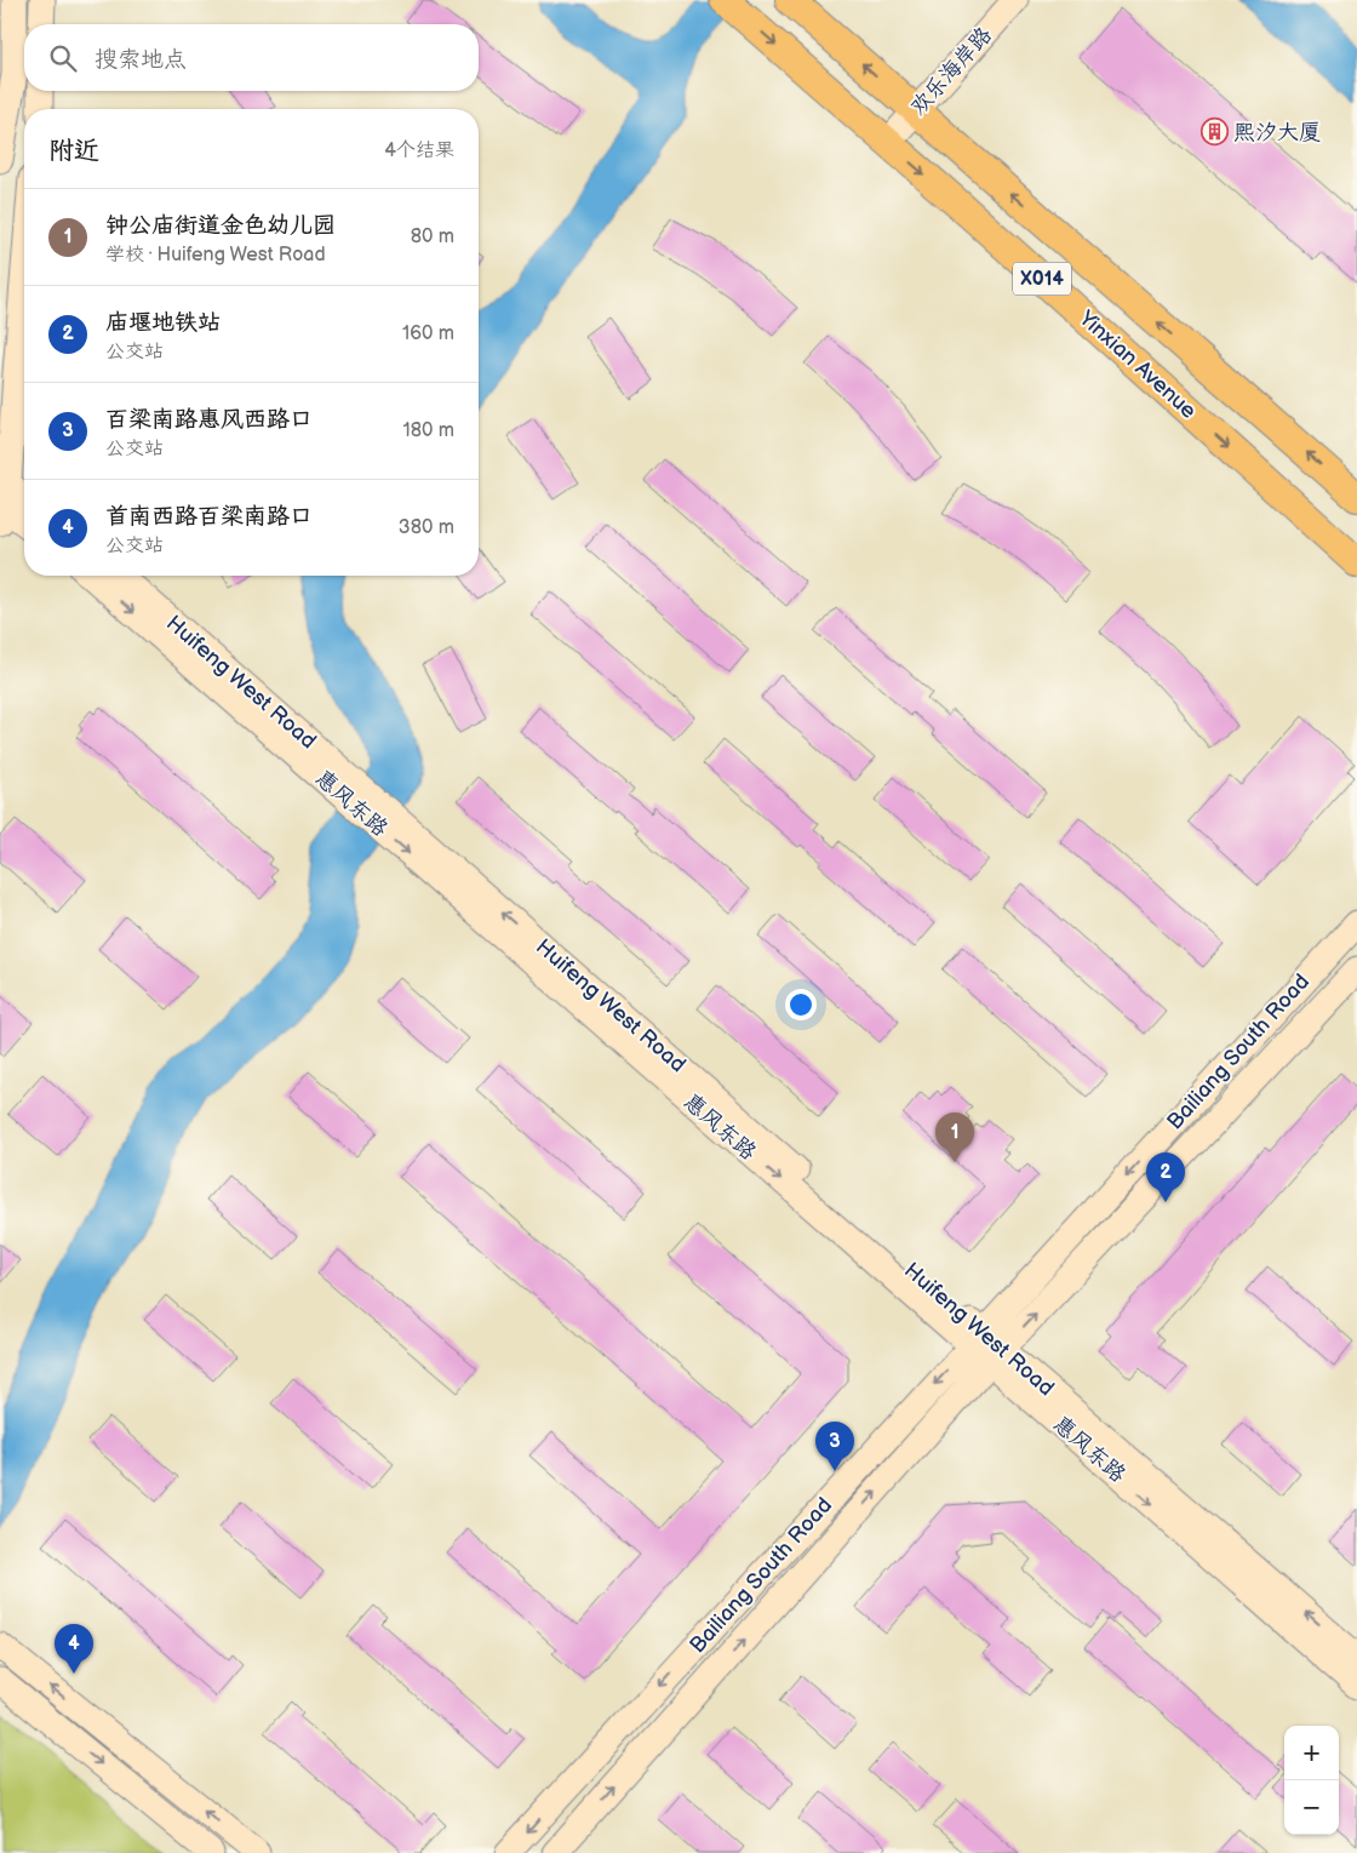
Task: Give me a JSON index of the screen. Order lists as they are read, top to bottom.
{
  "streets": {
    "main road": ["X014", "Yinxian Avenue"],
    "street": [
      "欢乐海岸路",
      "Huifeng West Road",
      "惠风东路",
      "Bailiang South Road"
    ]
  },
  "crossings": [
    ["欢乐海岸路", "Yinxian Avenue"],
    ["Huifeng West Road", "惠风东路"],
    ["Huifeng West Road", "Bailiang South Road"],
    ["惠风东路", "Bailiang South Road"]
  ],
  "one_way": ["Huifeng West Road", "惠风东路"],
  "places": {
    "building": ["熙汐大厦"]
  },
  "page": {
    "search": "搜索地点",
    "heading": ["附近", "4个结果"],
    "list": [
      {
        "mark": "1",
        "name": "钟公庙街道金色幼儿园",
        "note": "学校 · Huifeng West Road",
        "value": "80 m"
      },
      {
        "mark": "2",
        "name": "庙堰地铁站",
        "note": "公交站",
        "value": "160 m"
      },
      {
        "mark": "3",
        "name": "百梁南路惠风西路口",
        "note": "公交站",
        "value": "180 m"
      },
      {
        "mark": "4",
        "name": "首南西路百梁南路口",
        "note": "公交站",
        "value": "380 m"
      }
    ],
    "pins": [
      "1",
      "2",
      "3",
      "4"
    ],
    "map_buttons": ["+", "−"]
  }
}
